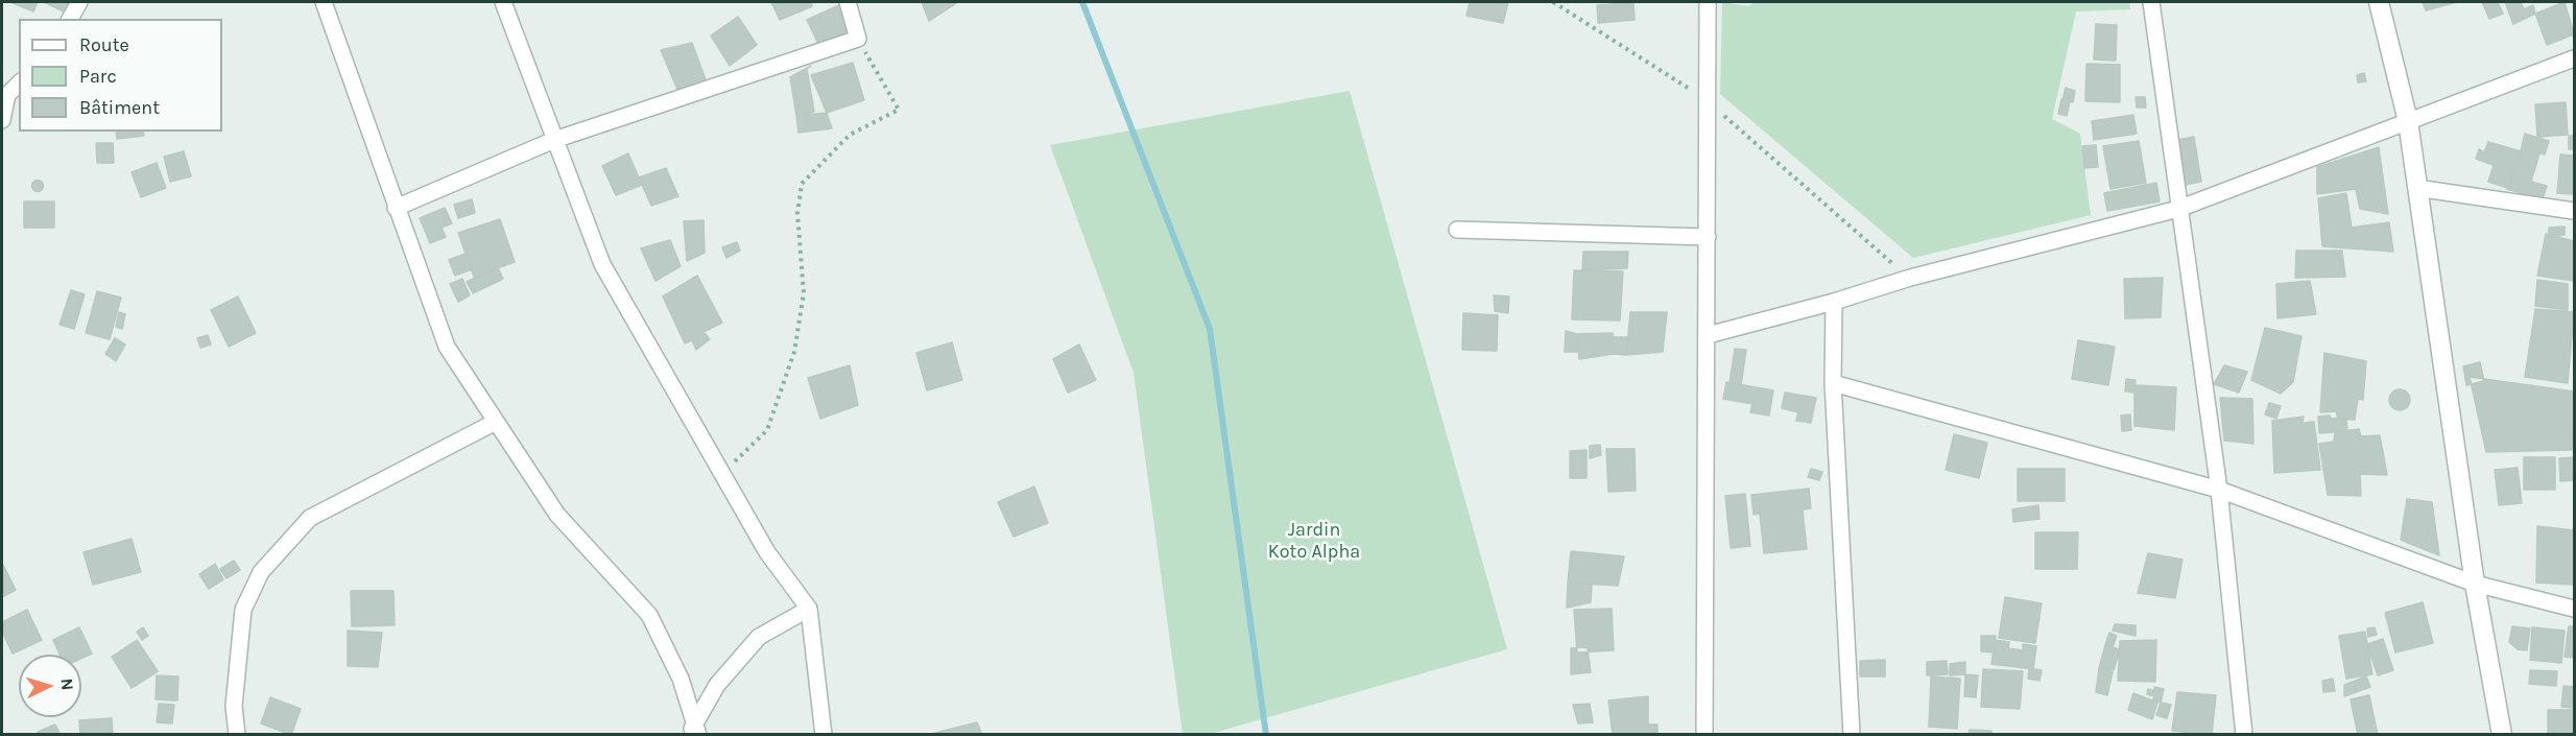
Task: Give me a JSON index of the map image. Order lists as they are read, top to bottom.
{
  "parks": ["Jardin Koto Alpha"],
  "legend": ["Route", "Parc", "Bâtiment"],
  "north": "right"
}
